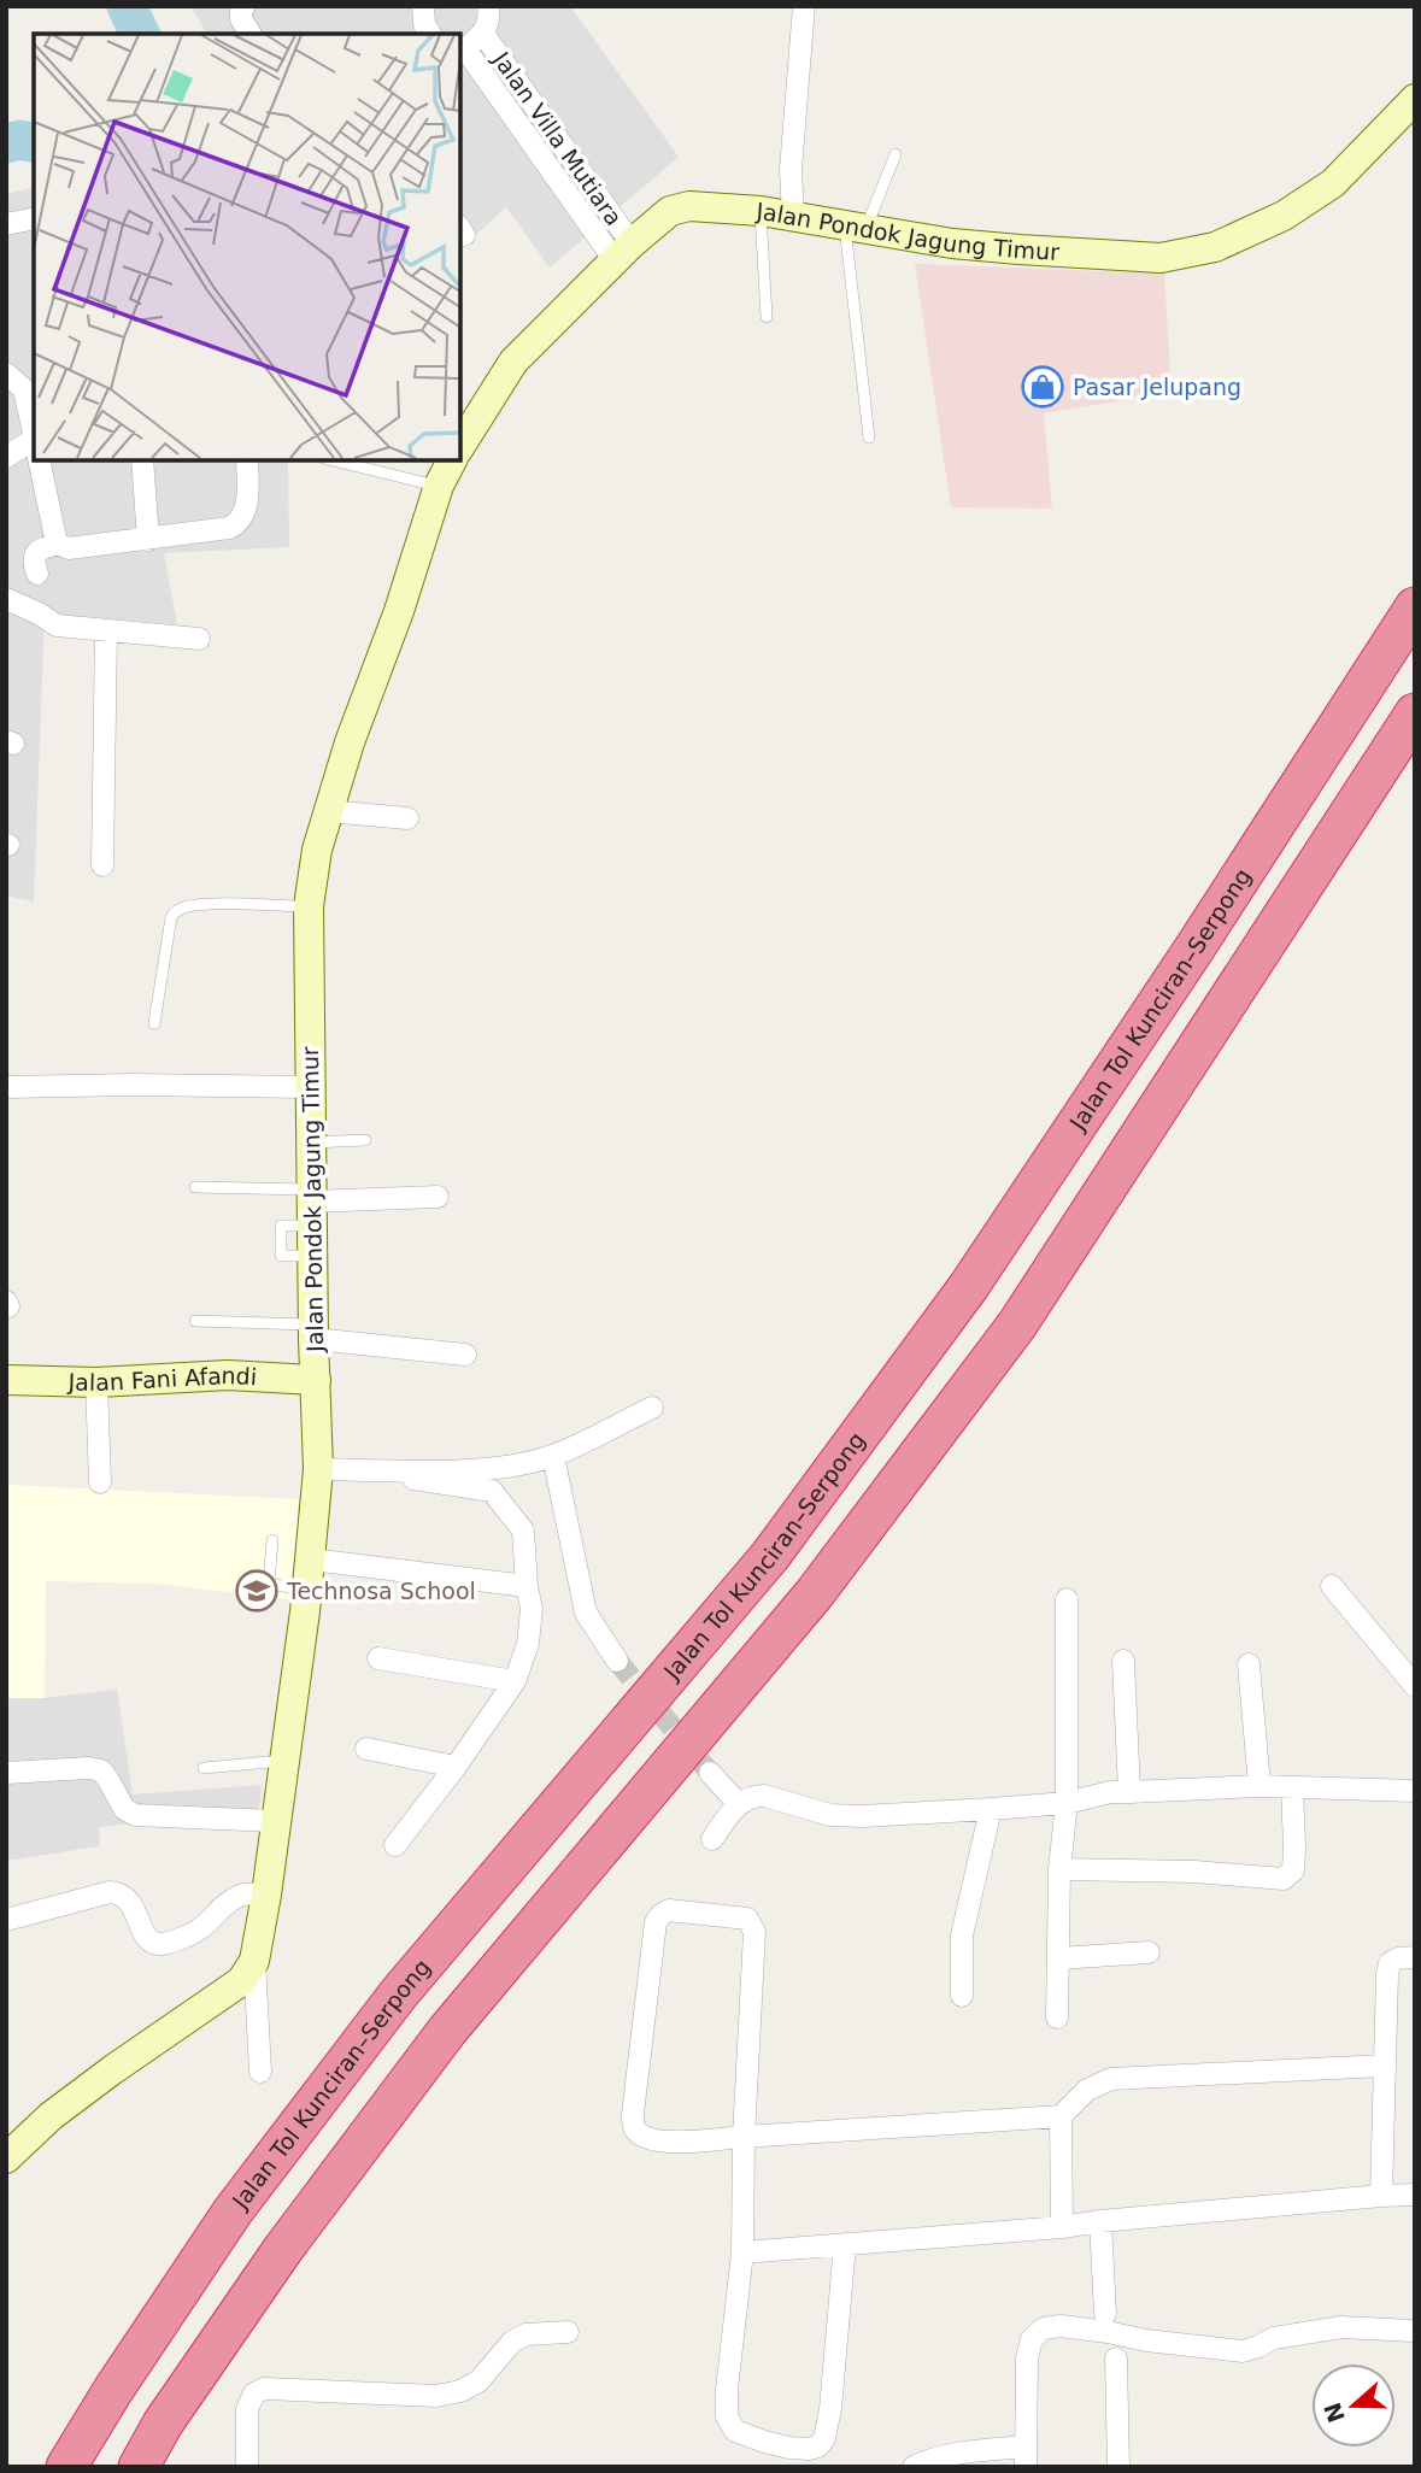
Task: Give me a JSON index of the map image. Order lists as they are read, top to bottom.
{
  "streets": {
    "highway": ["Jalan Tol Kunciran–Serpong"],
    "street": ["Jalan Villa Mutiara", "Jalan Pondok Jagung Timur", "Jalan Fani Afandi"]
  },
  "crossings": [
    ["Jalan Villa Mutiara", "Jalan Pondok Jagung Timur"],
    ["Jalan Pondok Jagung Timur", "Jalan Fani Afandi"]
  ],
  "places": {
    "shop": ["Pasar Jelupang"],
    "school or university": ["Technosa School"]
  },
  "north": "left"
}
